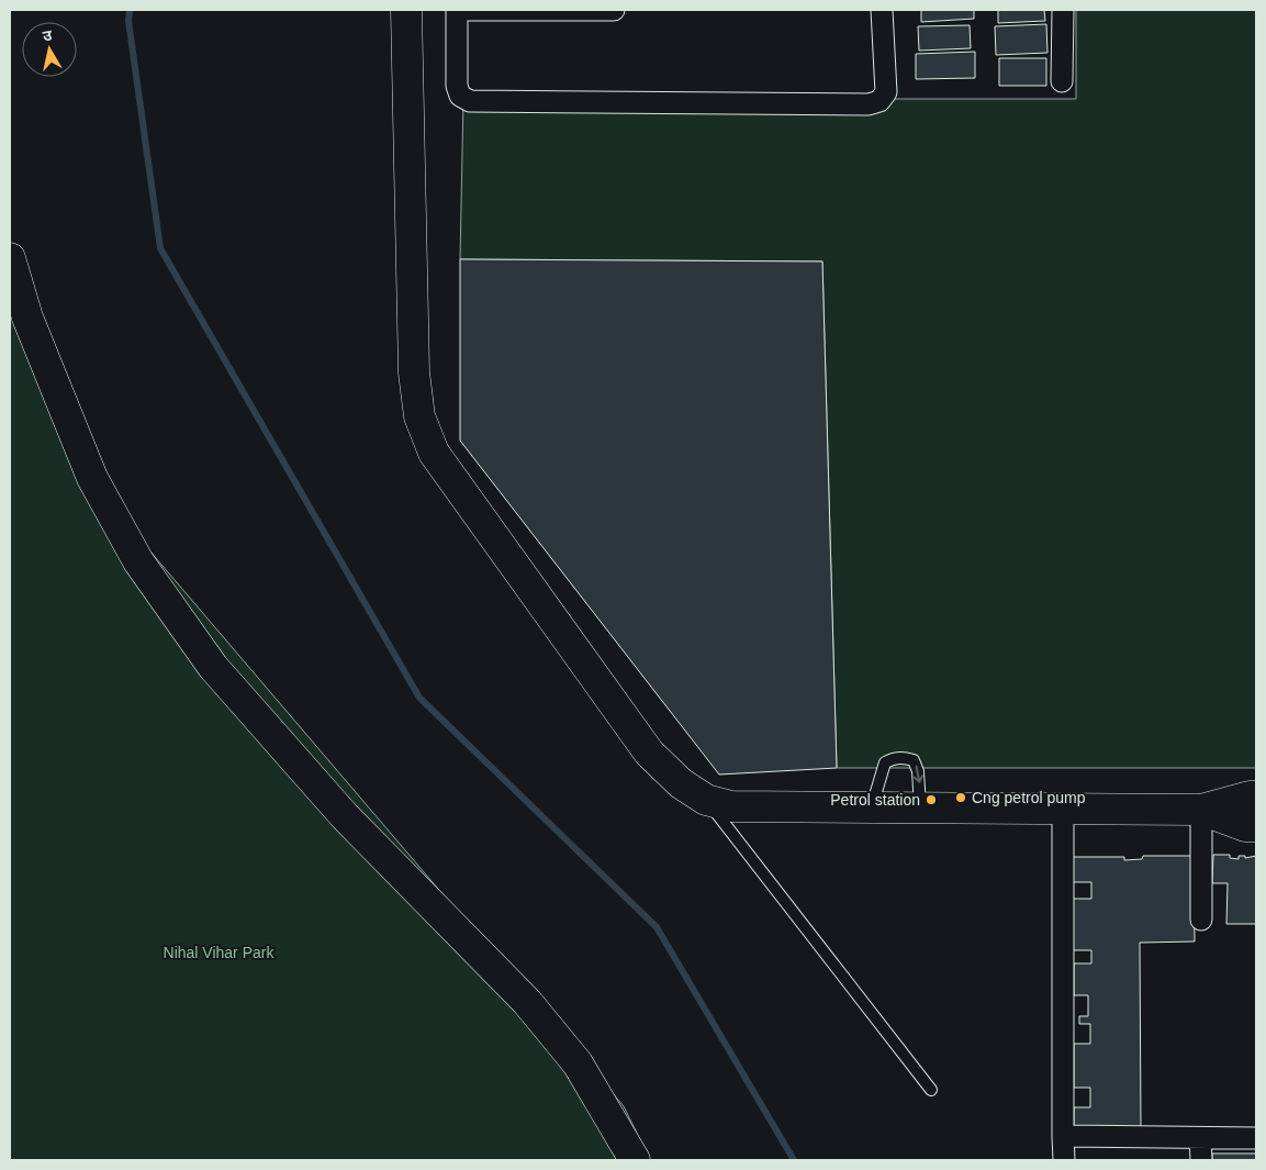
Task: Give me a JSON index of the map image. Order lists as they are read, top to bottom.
{
  "parks": ["Nihal Vihar Park"],
  "places": ["Cng petrol pump", "Petrol station"],
  "north": "top"
}
